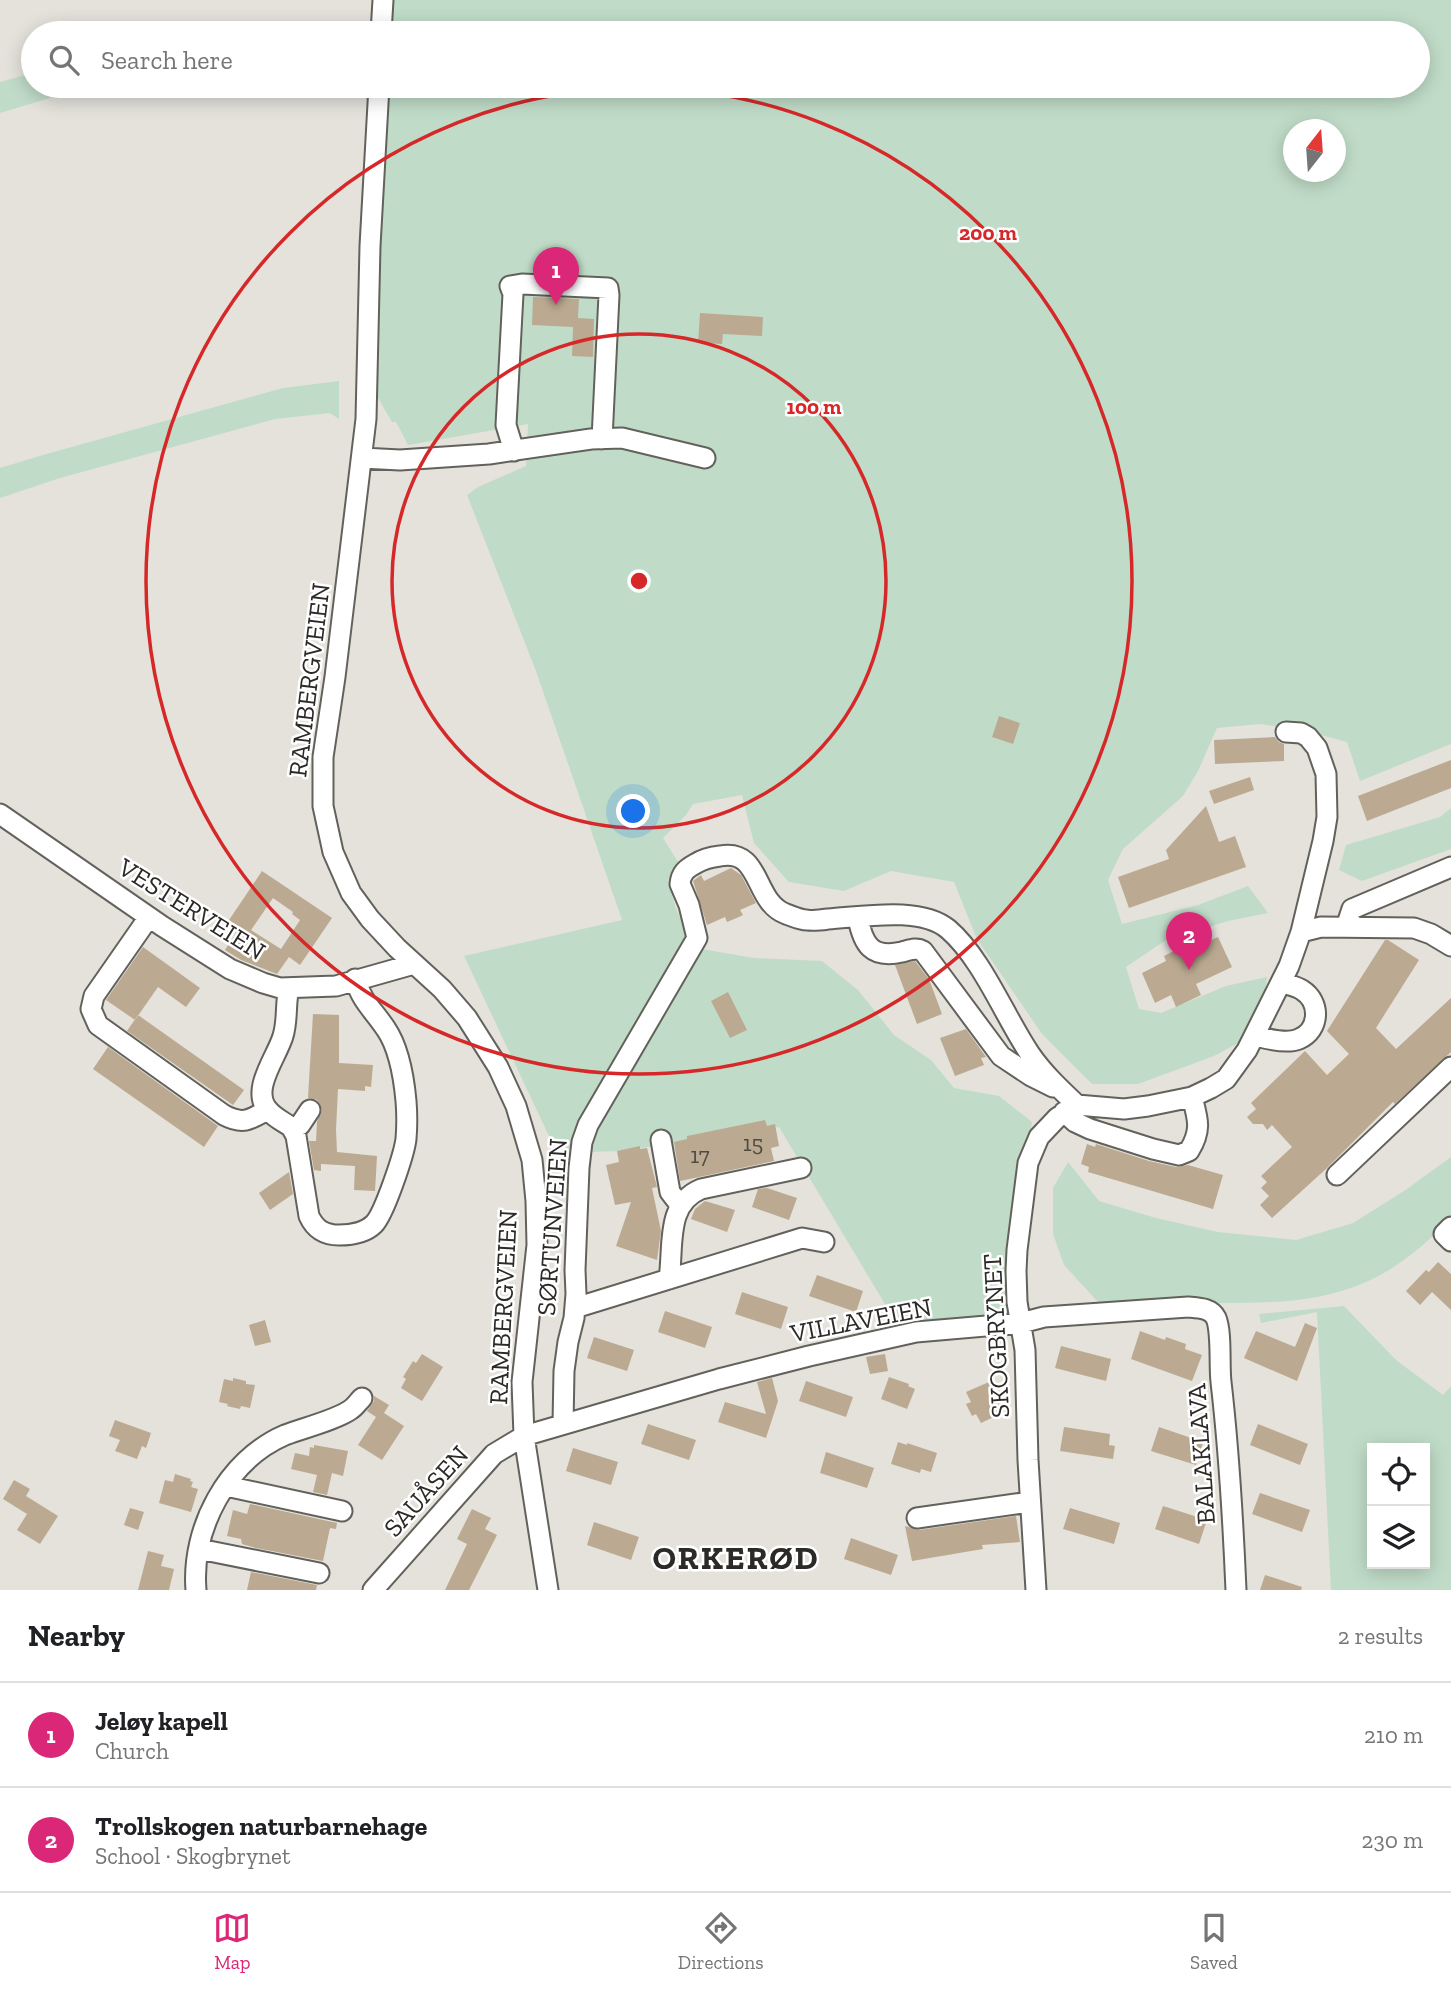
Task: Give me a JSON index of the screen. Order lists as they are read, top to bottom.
{
  "streets": {
    "street": [
      "RAMBERGVEIEN",
      "VESTERVEIEN",
      "SØRTUNVEIEN",
      "VILLAVEIEN",
      "SKOGBRYNET",
      "BALAKLAVA",
      "SAUÅSEN"
    ]
  },
  "crossings": [
    ["RAMBERGVEIEN", "VESTERVEIEN"],
    ["RAMBERGVEIEN", "VILLAVEIEN"],
    ["RAMBERGVEIEN", "SAUÅSEN"],
    ["SØRTUNVEIEN", "VILLAVEIEN"],
    ["VILLAVEIEN", "SKOGBRYNET"],
    ["VILLAVEIEN", "BALAKLAVA"],
    ["VILLAVEIEN", "SAUÅSEN"]
  ],
  "districts": ["ORKERØD"],
  "house_numbers": ["15", "17"],
  "north": "top",
  "page": {
    "search": "Search here",
    "pins": ["1", "2"],
    "heading": ["Nearby", "2 results"],
    "list": [
      {
        "mark": "1",
        "name": "Jeløy kapell",
        "note": "Church",
        "value": "210 m"
      },
      {
        "mark": "2",
        "name": "Trollskogen naturbarnehage",
        "note": "School · Skogbrynet",
        "value": "230 m"
      }
    ],
    "nav": ["Map", "Directions", "Saved"]
  },
  "rings": ["200 m", "100 m"]
}
